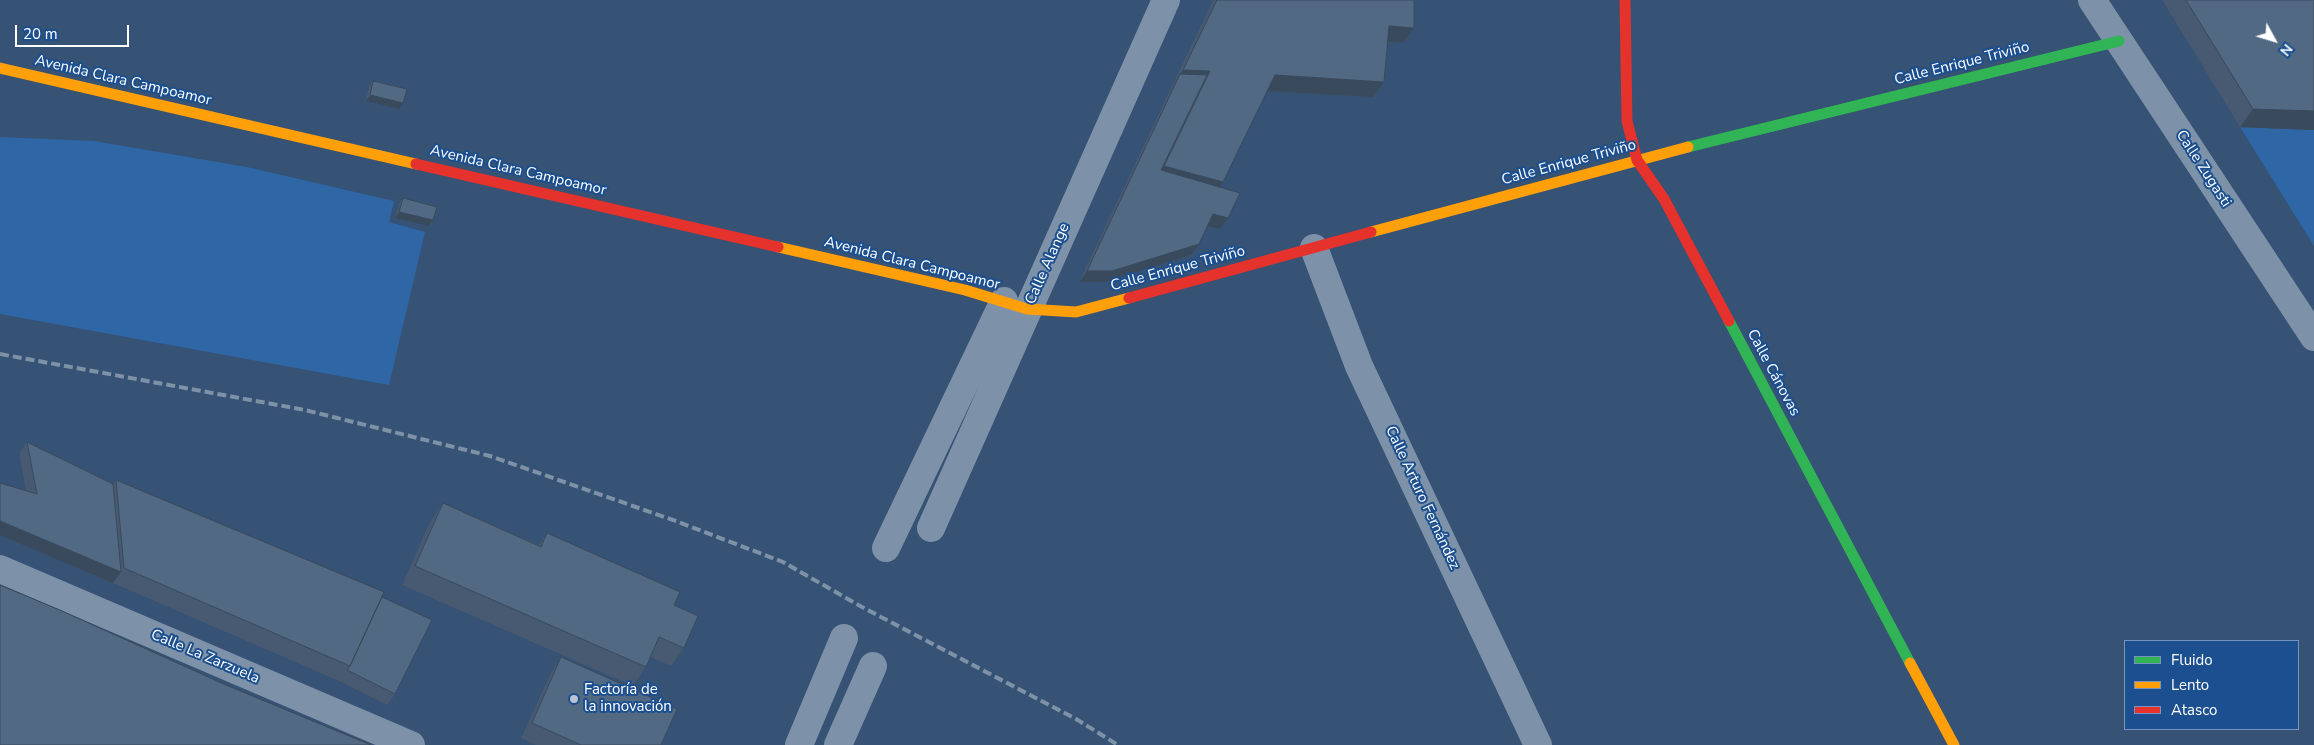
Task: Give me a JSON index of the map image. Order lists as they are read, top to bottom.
{
  "streets": {
    "street": [
      "Calle Enrique Triviño",
      "Avenida Clara Campoamor",
      "Calle Zugasti",
      "Calle Alange",
      "Calle Cánovas",
      "Calle Arturo Fernández",
      "Calle La Zarzuela"
    ]
  },
  "crossings": [
    ["Calle Enrique Triviño", "Avenida Clara Campoamor"],
    ["Calle Enrique Triviño", "Calle Zugasti"],
    ["Calle Enrique Triviño", "Calle Alange"],
    ["Calle Enrique Triviño", "Calle Cánovas"],
    ["Calle Enrique Triviño", "Calle Arturo Fernández"],
    ["Avenida Clara Campoamor", "Calle Alange"]
  ],
  "places": ["Factoría de la innovación"],
  "legend": ["Fluido", "Lento", "Atasco"],
  "scale_bar": "20 m",
  "north": "bottom right"
}
